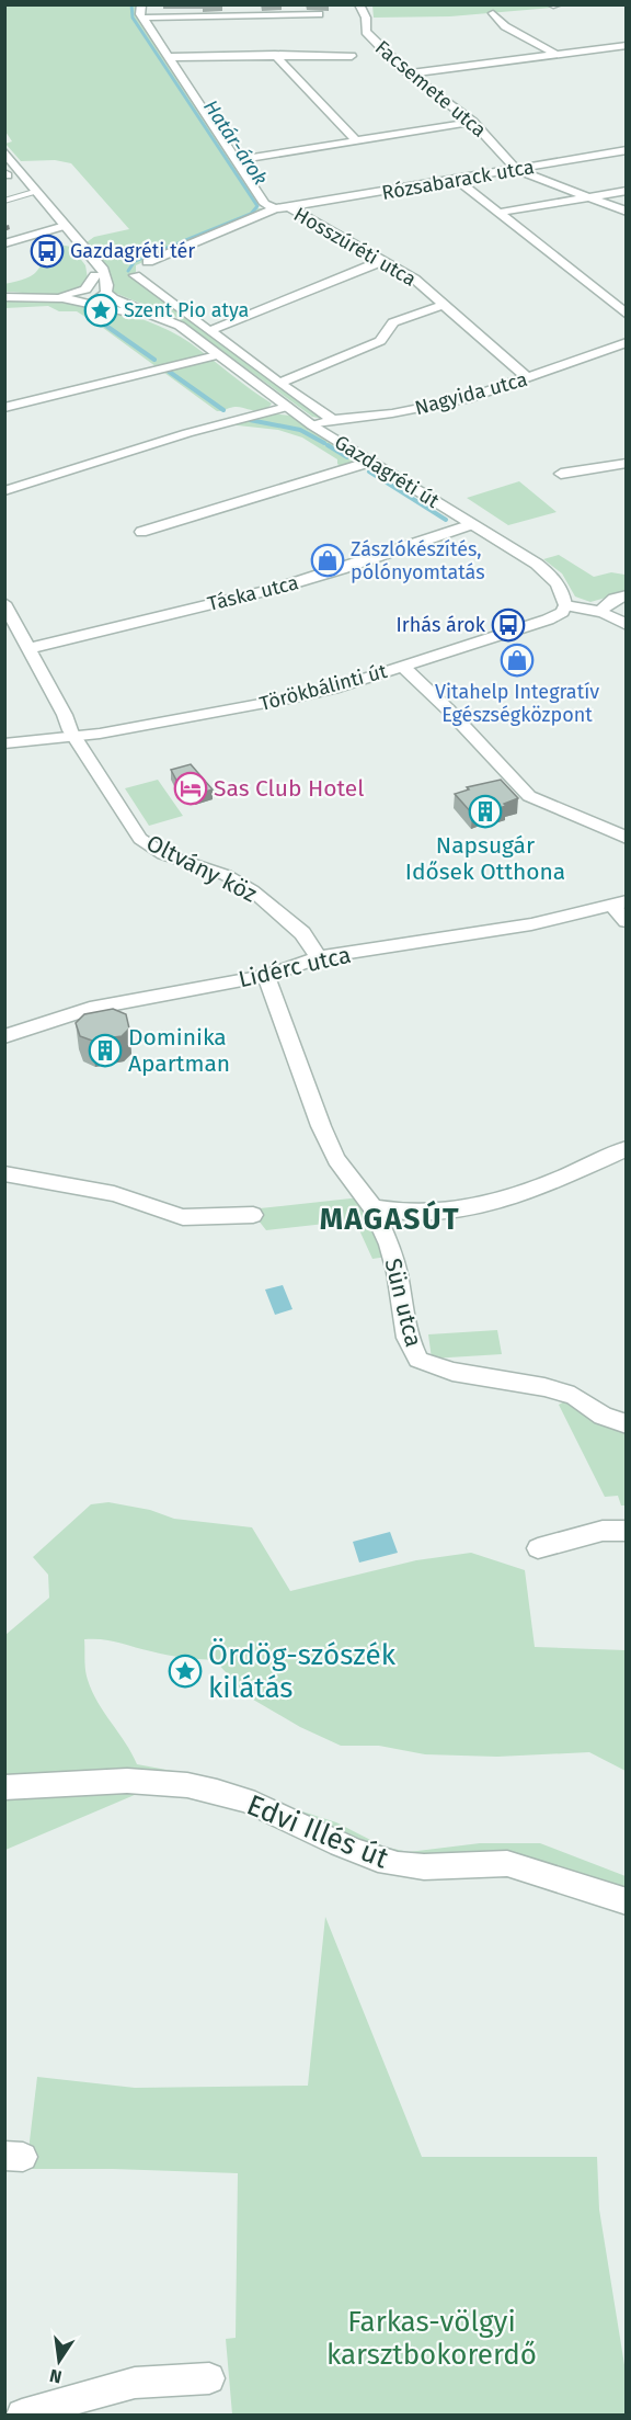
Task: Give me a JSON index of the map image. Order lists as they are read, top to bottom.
{
  "streets": {
    "street": [
      "Facsemete utca",
      "Rózsabarack utca",
      "Hosszúréti utca",
      "Nagyida utca",
      "Gazdagréti út",
      "Táska utca",
      "Törökbálinti út",
      "Oltvány köz",
      "Lidérc utca",
      "Sün utca",
      "Edvi Illés út"
    ]
  },
  "crossings": [
    ["Facsemete utca", "Rózsabarack utca"],
    ["Rózsabarack utca", "Hosszúréti utca"],
    ["Hosszúréti utca", "Nagyida utca"],
    ["Nagyida utca", "Gazdagréti út"],
    ["Gazdagréti út", "Táska utca"],
    ["Gazdagréti út", "Törökbálinti út"],
    ["Táska utca", "Oltvány köz"],
    ["Törökbálinti út", "Oltvány köz"],
    ["Oltvány köz", "Lidérc utca"],
    ["Lidérc utca", "Sün utca"]
  ],
  "districts": ["MAGASÚT"],
  "water": ["Határ-árok"],
  "parks": ["Farkas-völgyi karsztbokorerdő"],
  "places": {
    "bus stop": ["Gazdagréti tér", "Irhás árok"],
    "place": ["Szent Pio atya", "Ördög-szószék kilátás"],
    "shop": ["Zászlókészítés, pólónyomtatás", "Vitahelp Integratív Egészségközpont"],
    "hotel": ["Sas Club Hotel"],
    "building": ["Napsugár Idősek Otthona", "Dominika Apartman"]
  },
  "north": "bottom"
}
